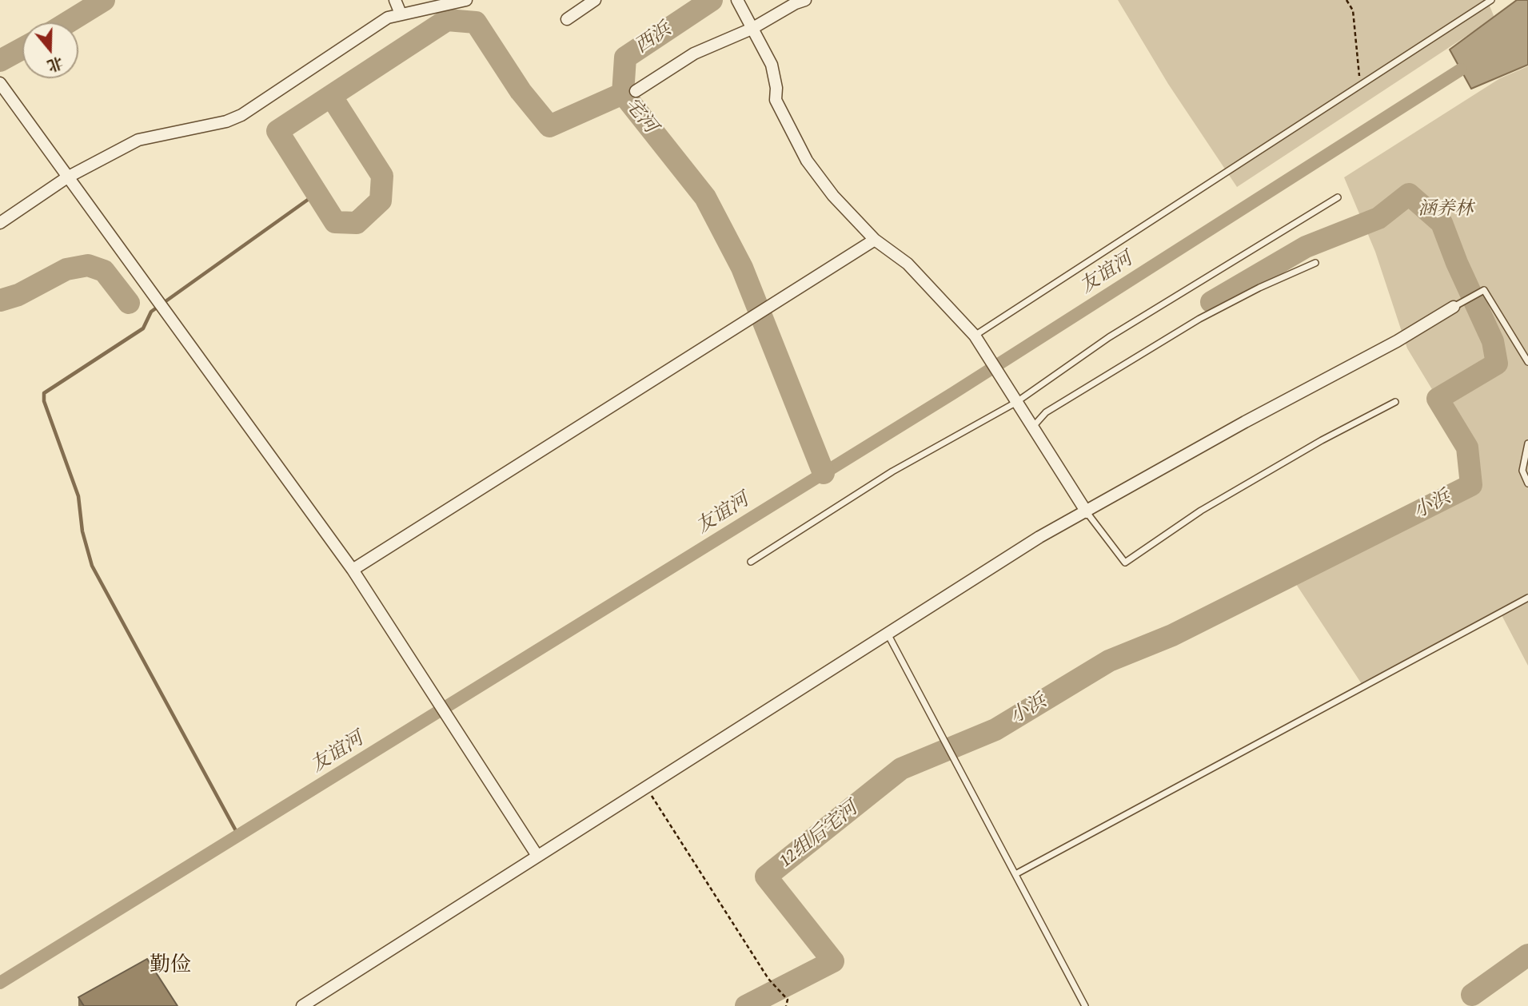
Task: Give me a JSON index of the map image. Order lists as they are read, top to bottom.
{
  "districts": ["勤俭"],
  "water": [
    "西浜",
    "宅河",
    "友谊河",
    "小浜",
    "12组后宅河"
  ],
  "parks": ["涵养林"],
  "north": "bottom"
}
